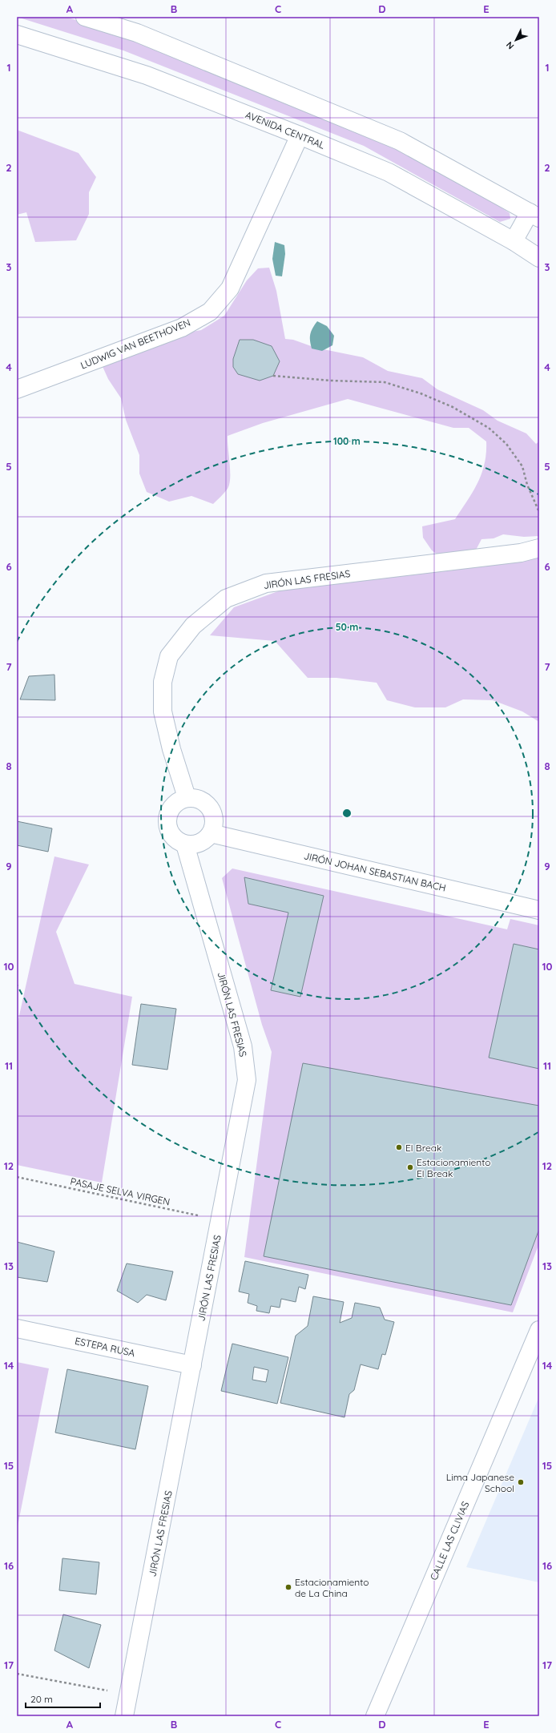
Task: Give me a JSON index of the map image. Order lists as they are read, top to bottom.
{
  "streets": {
    "street": [
      "AVENIDA CENTRAL",
      "LUDWIG VAN BEETHOVEN",
      "JIRÓN LAS FRESIAS",
      "JIRÓN JOHAN SEBASTIAN BACH",
      "ESTEPA RUSA",
      "CALLE LAS CLIVIAS"
    ],
    "path": ["PASAJE SELVA VIRGEN"]
  },
  "crossings": [
    ["AVENIDA CENTRAL", "LUDWIG VAN BEETHOVEN"],
    ["JIRÓN LAS FRESIAS", "JIRÓN JOHAN SEBASTIAN BACH"],
    ["JIRÓN LAS FRESIAS", "PASAJE SELVA VIRGEN"],
    ["JIRÓN LAS FRESIAS", "ESTEPA RUSA"]
  ],
  "places": [
    "El Break",
    "Estacionamiento El Break",
    "Lima Japanese School",
    "Estacionamiento de La China"
  ],
  "scale_bar": "20 m",
  "north": "bottom left",
  "grid": {
    "columns": [
      "A",
      "B",
      "C",
      "D",
      "E"
    ],
    "rows": [
      "1",
      "2",
      "3",
      "4",
      "5",
      "6",
      "7",
      "8",
      "9",
      "10",
      "11",
      "12",
      "13",
      "14",
      "15",
      "16",
      "17"
    ]
  },
  "rings": ["100 m", "50 m"]
}
